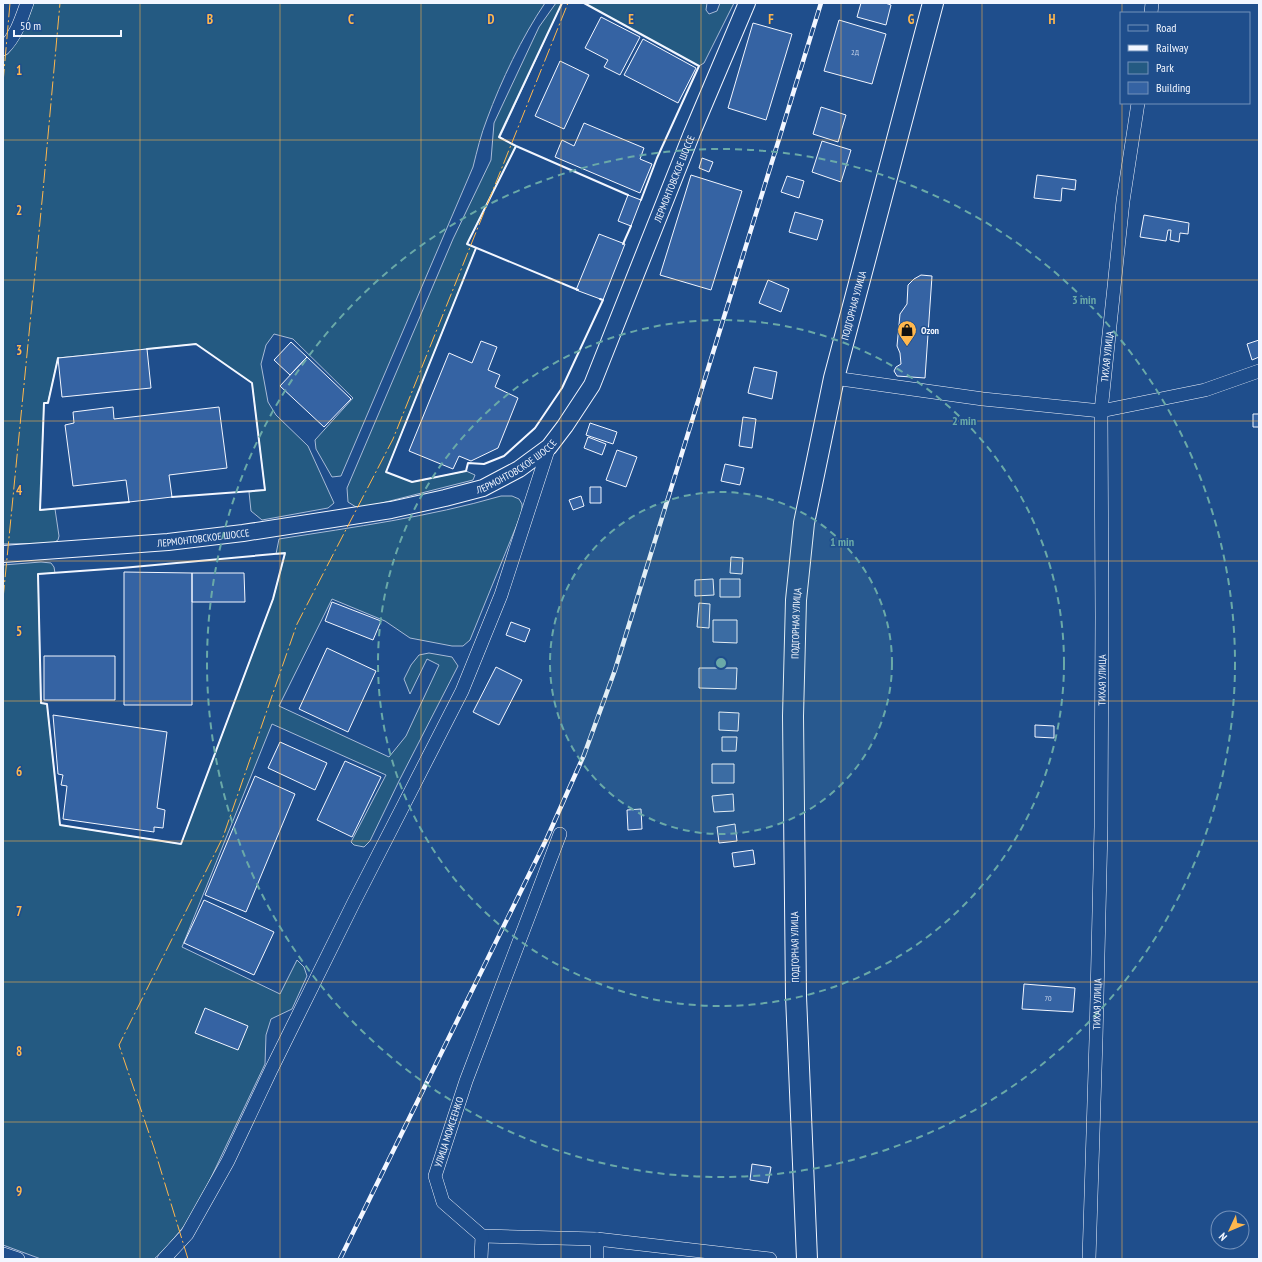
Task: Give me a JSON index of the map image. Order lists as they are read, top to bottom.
{
  "streets": {
    "main road": ["ПОДГОРНАЯ УЛИЦА"],
    "street": ["ЛЕРМОНТОВСКОЕ ШОССЕ", "ТИХАЯ УЛИЦА", "УЛИЦА МОИСЕЕНКО"]
  },
  "places": {
    "shop": ["Ozon"]
  },
  "house_numbers": ["2Д", "70"],
  "legend": [
    "Road",
    "Railway",
    "Park",
    "Building"
  ],
  "scale_bar": "50 m",
  "north": "bottom left",
  "grid": {
    "columns": [
      "B",
      "C",
      "D",
      "E",
      "F",
      "G",
      "H"
    ],
    "rows": [
      "1",
      "2",
      "3",
      "4",
      "5",
      "6",
      "7",
      "8",
      "9"
    ]
  },
  "rings": ["3 min", "2 min", "1 min"]
}
